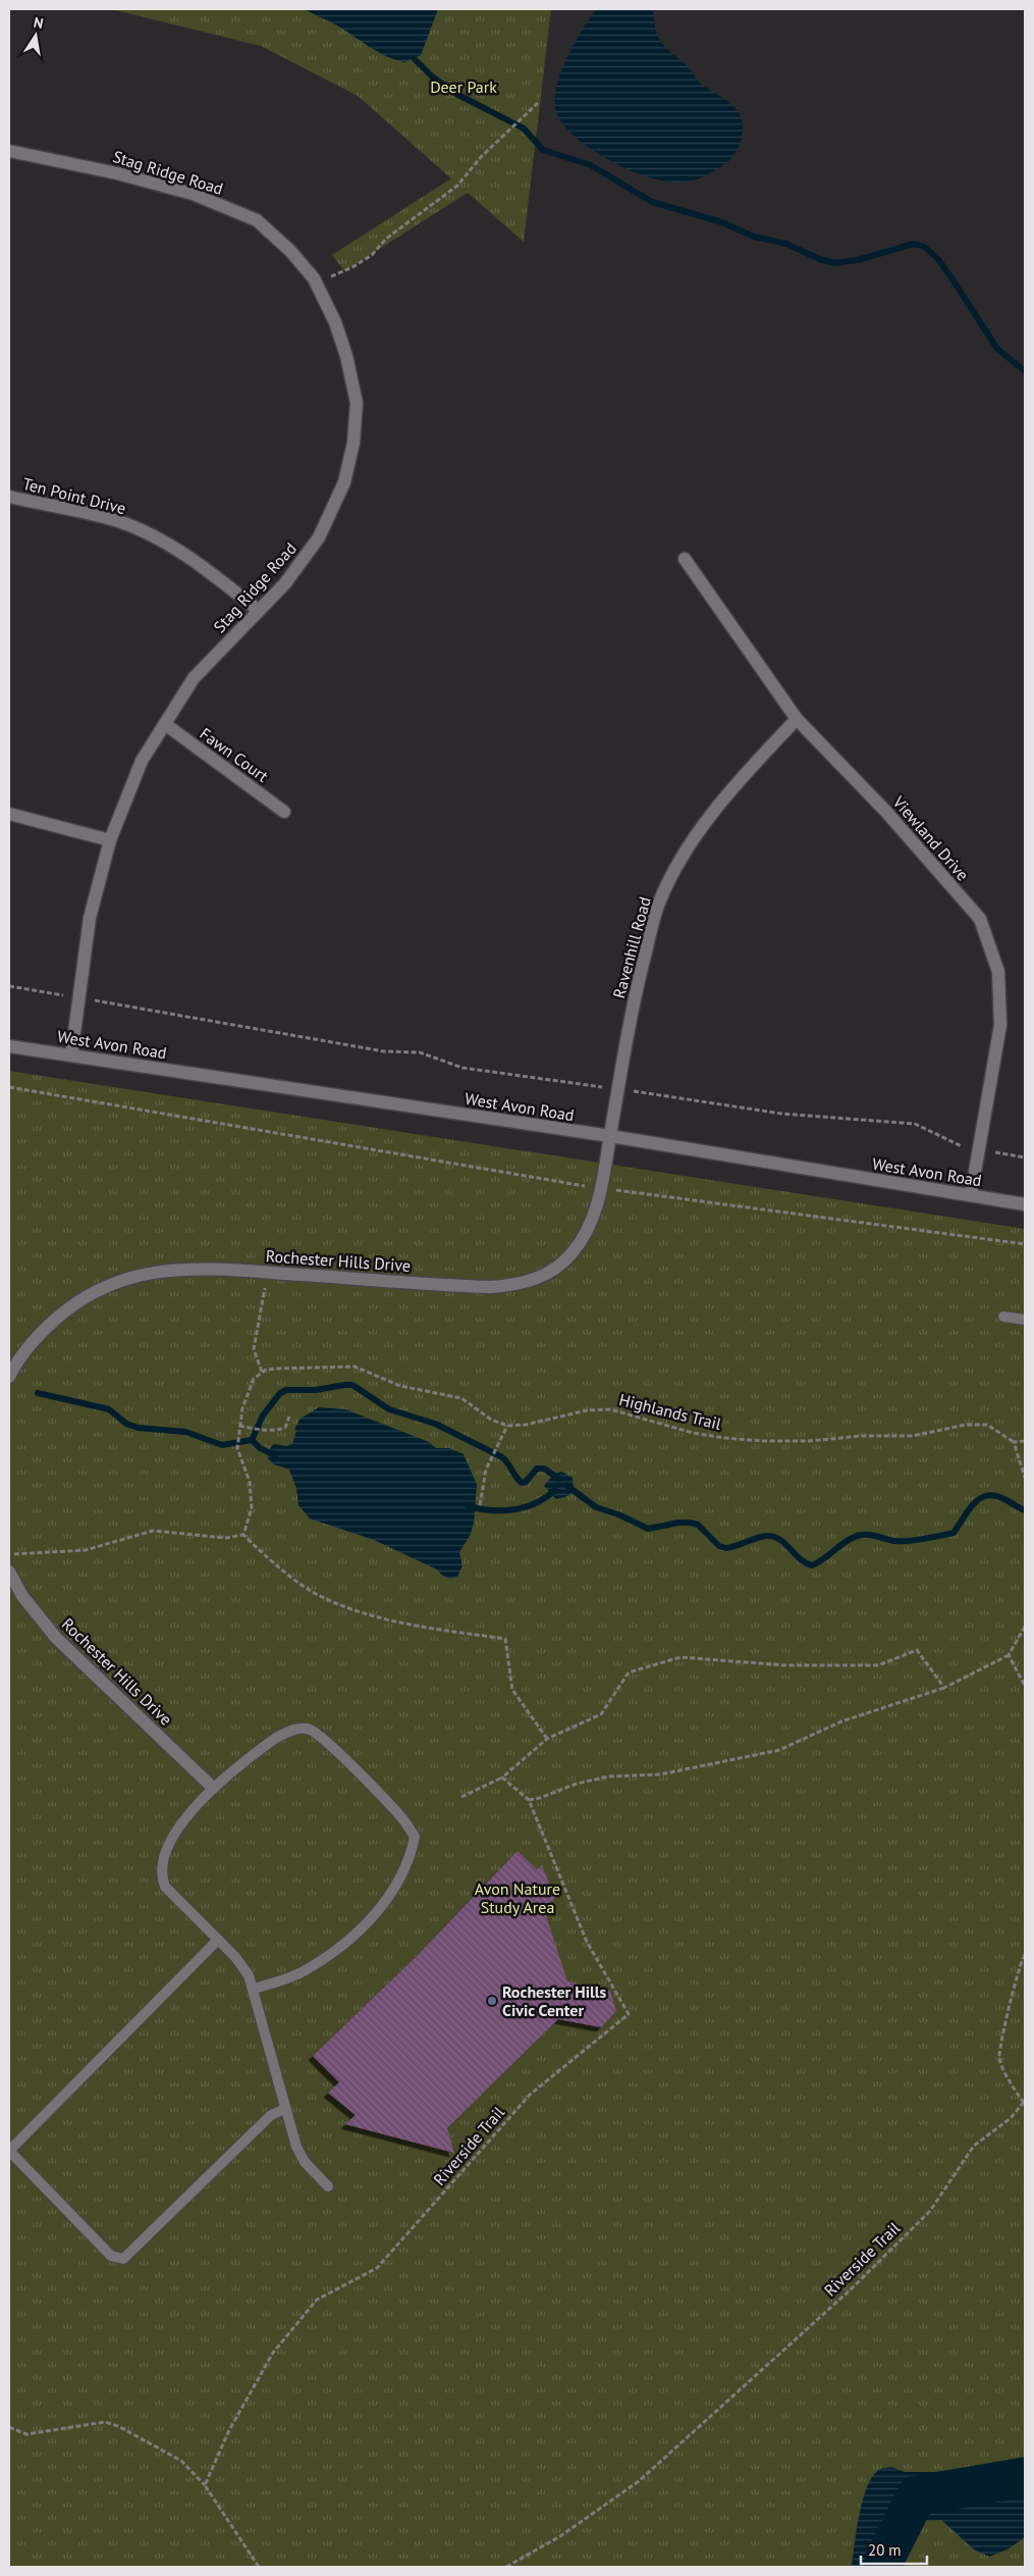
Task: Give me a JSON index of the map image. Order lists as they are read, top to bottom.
{
  "streets": {
    "street": [
      "Stag Ridge Road",
      "Ten Point Drive",
      "Fawn Court",
      "Viewland Drive",
      "Ravenhill Road",
      "West Avon Road",
      "Rochester Hills Drive"
    ],
    "path": ["Highlands Trail", "Riverside Trail"]
  },
  "crossings": [
    ["Stag Ridge Road", "Ten Point Drive"],
    ["Stag Ridge Road", "Fawn Court"],
    ["Stag Ridge Road", "West Avon Road"],
    ["Viewland Drive", "Ravenhill Road"],
    ["Viewland Drive", "West Avon Road"],
    ["Ravenhill Road", "West Avon Road"],
    ["Ravenhill Road", "Rochester Hills Drive"],
    ["West Avon Road", "Rochester Hills Drive"]
  ],
  "parks": ["Deer Park", "Avon Nature Study Area"],
  "places": ["Rochester Hills Civic Center"],
  "scale_bar": "20 m",
  "north": "top"
}
